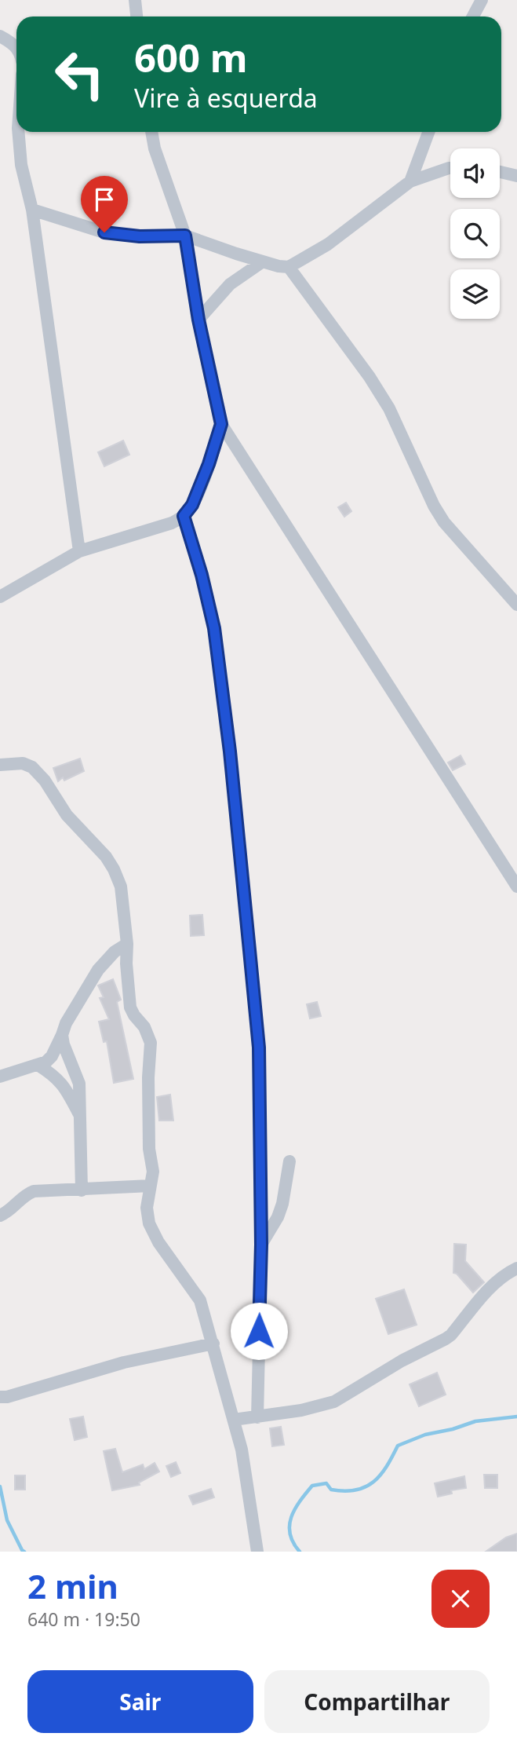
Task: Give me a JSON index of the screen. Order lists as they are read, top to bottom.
{
  "page": {
    "turn": ["600 m", "Vire à esquerda"],
    "heading": ["2 min", "640 m · 19:50"],
    "buttons": ["Sair", "Compartilhar"]
  }
}
